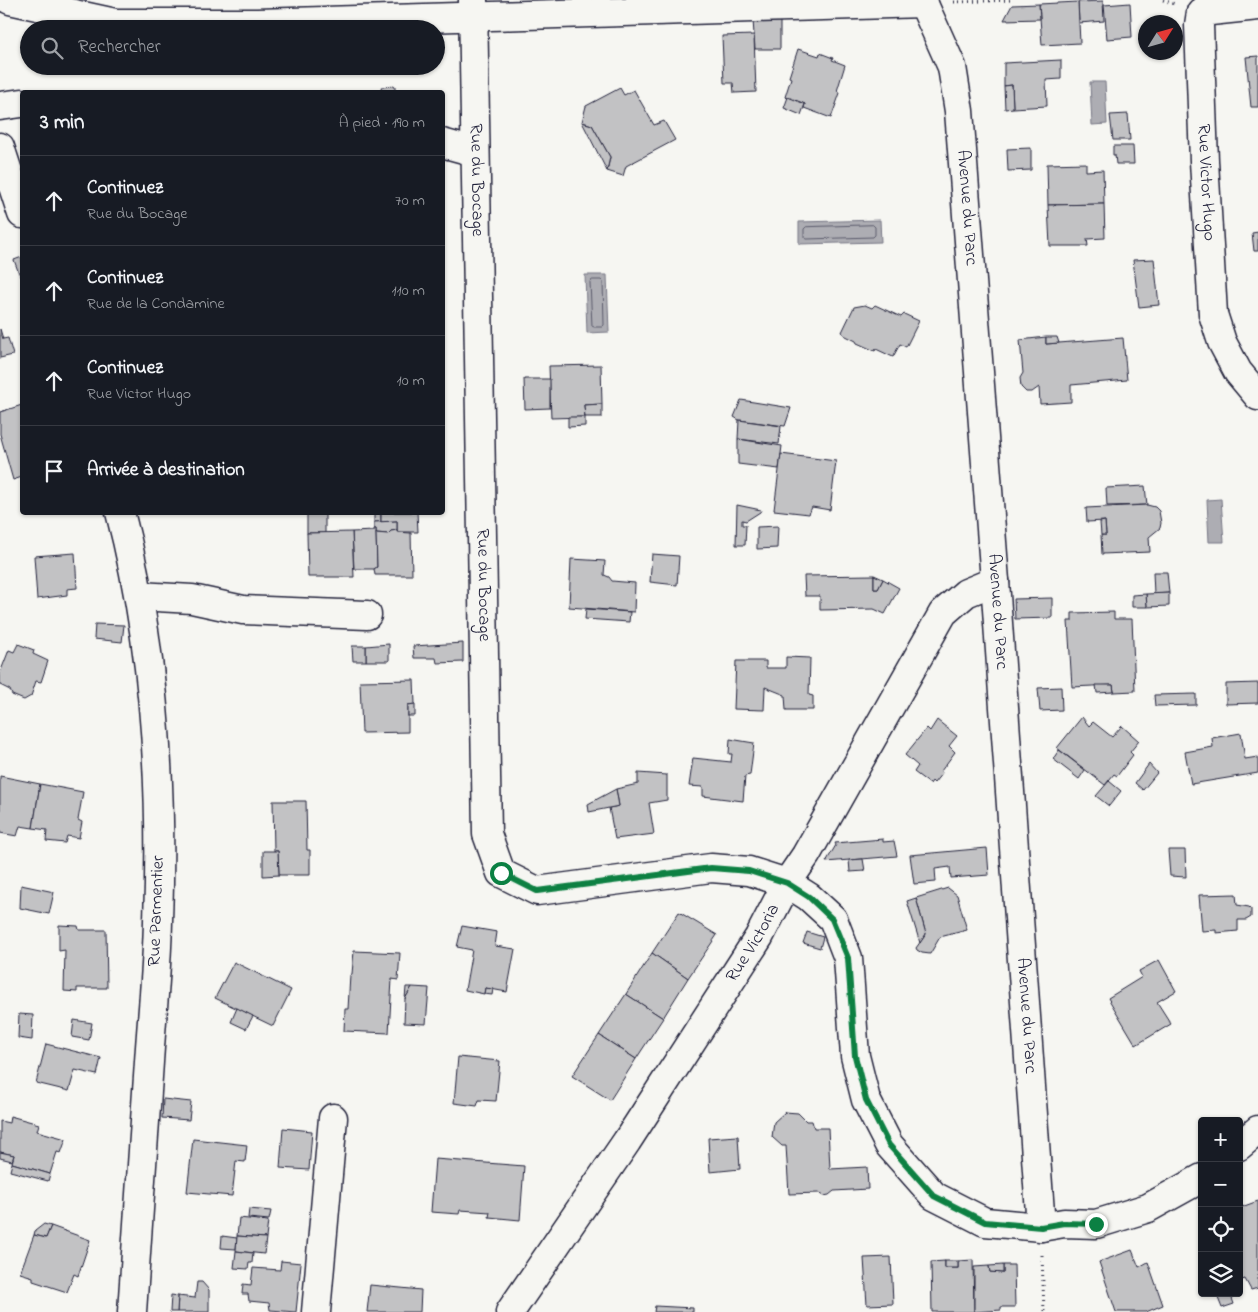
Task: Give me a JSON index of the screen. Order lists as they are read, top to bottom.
{
  "streets": {
    "street": [
      "Rue du Bocage",
      "Rue Victor Hugo",
      "Avenue du Parc",
      "Rue Parmentier",
      "Rue Victoria"
    ]
  },
  "crossings": [
    ["Rue du Bocage", "Avenue du Parc"],
    ["Rue du Bocage", "Rue Victoria"],
    ["Avenue du Parc", "Rue Victoria"]
  ],
  "north": "top right",
  "page": {
    "search": "Rechercher",
    "heading": ["3 min", "À pied · 190 m"],
    "list": [
      ["Continuez", "Rue du Bocage", "70 m"],
      ["Continuez", "Rue de la Condamine", "110 m"],
      ["Continuez", "Rue Victor Hugo", "10 m"],
      "Arrivée à destination"
    ],
    "map_buttons": ["+", "−"]
  }
}
